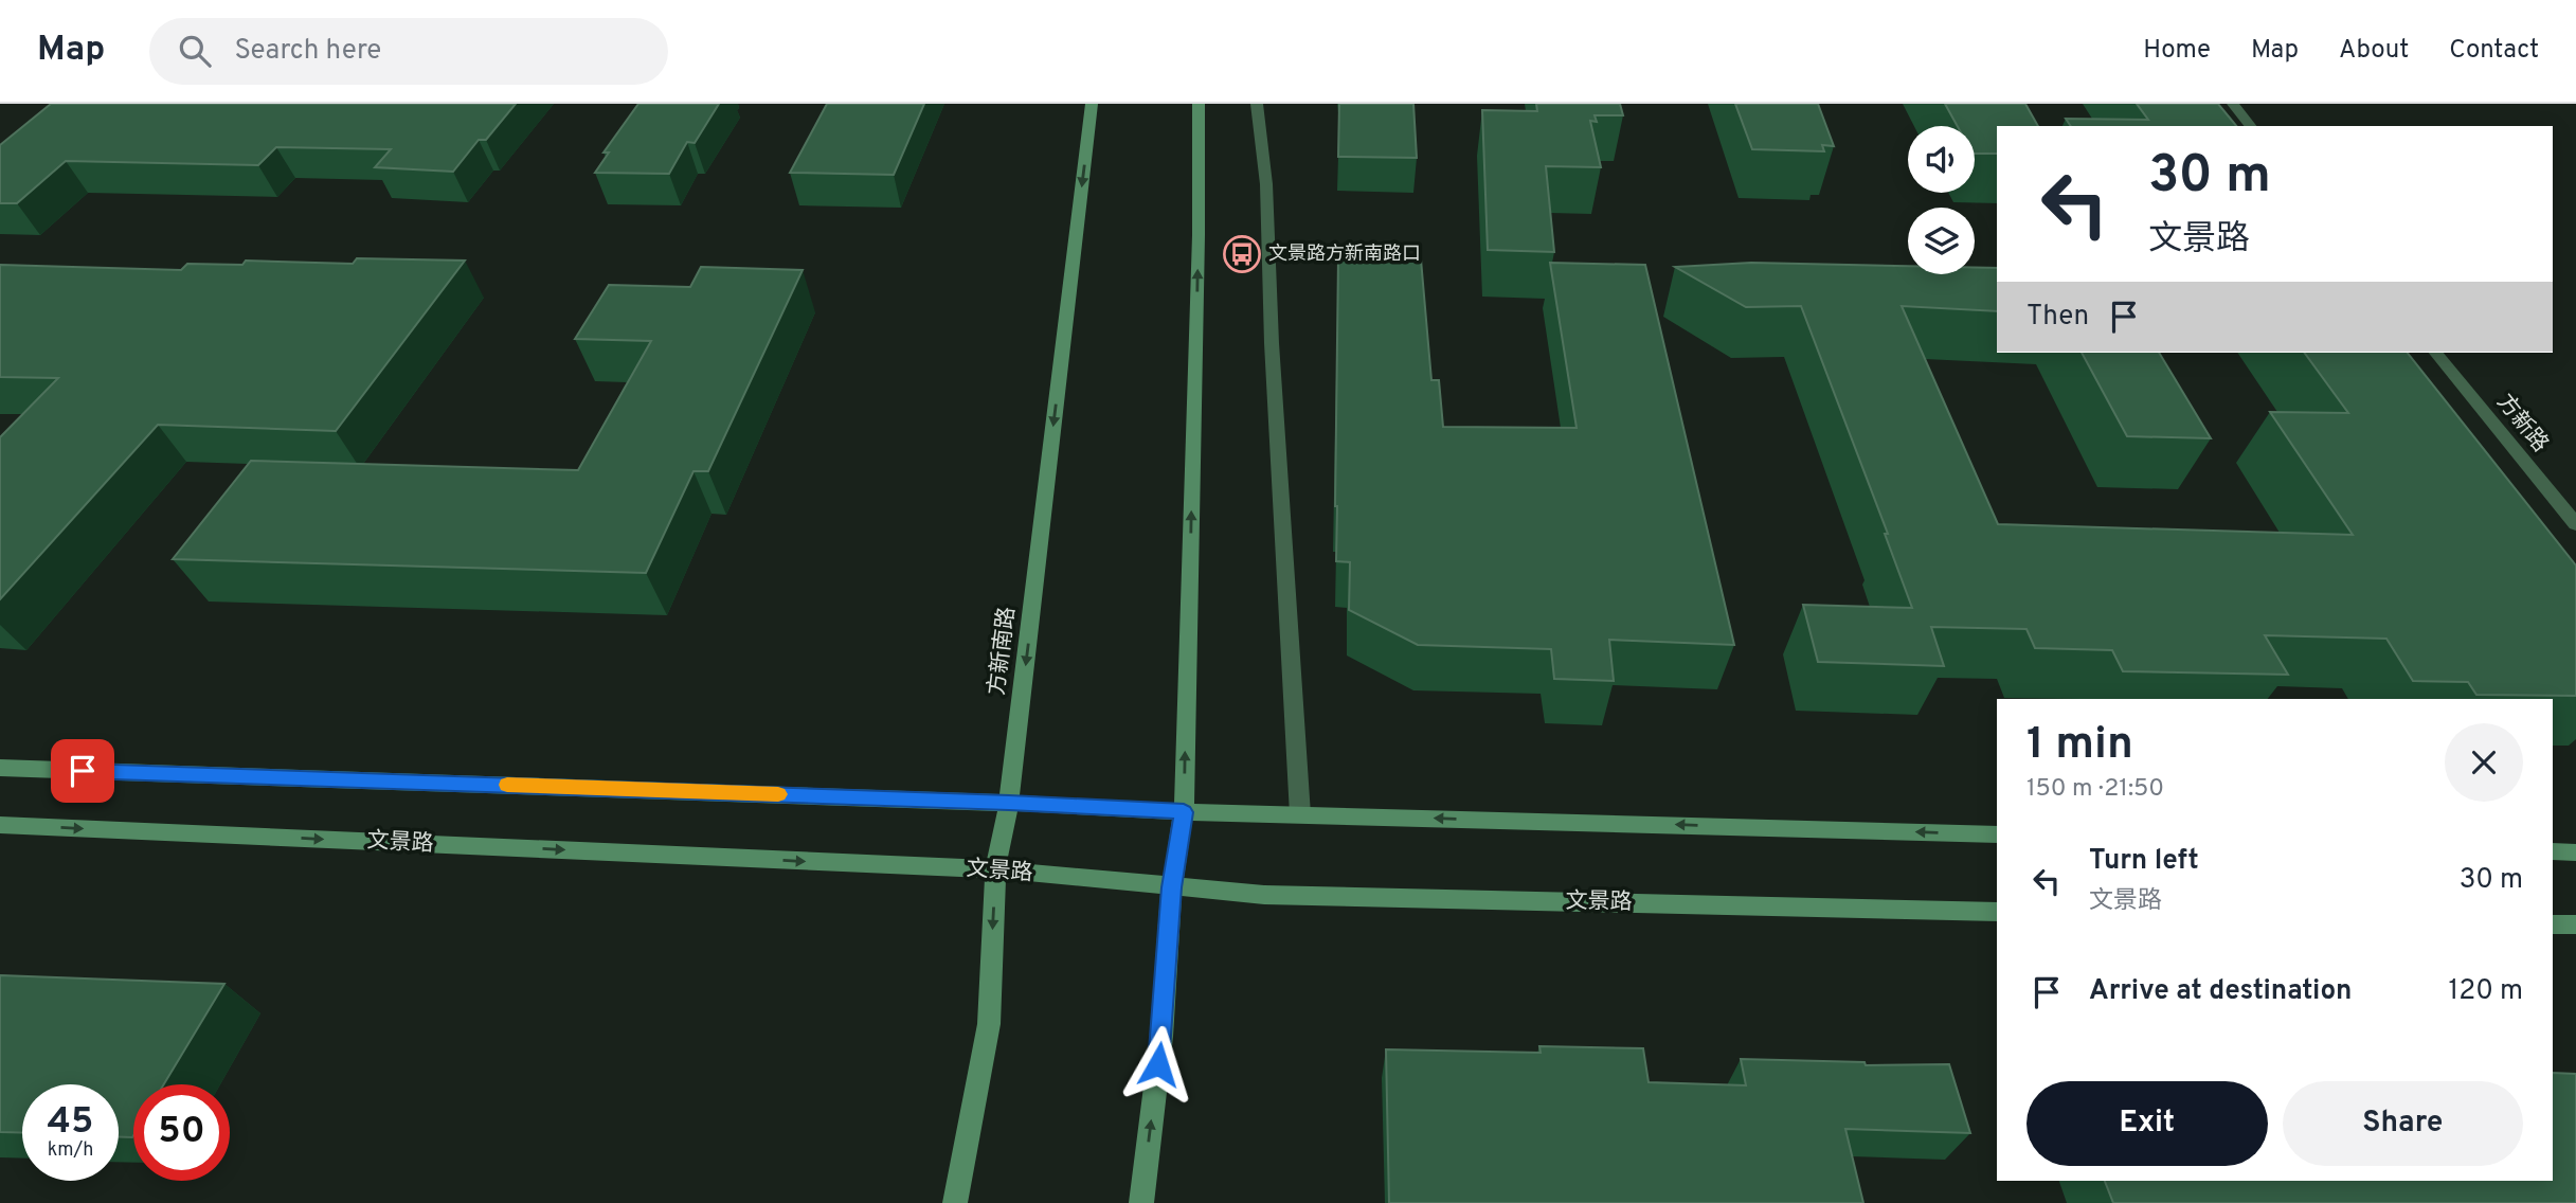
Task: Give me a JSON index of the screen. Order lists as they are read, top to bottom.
{
  "streets": {
    "main road": ["方新南路", "文景路"],
    "street": ["方新路"]
  },
  "crossings": [
    ["方新南路", "文景路"]
  ],
  "places": {
    "bus stop": ["文景路方新南路口"]
  },
  "page": {
    "header": "Map",
    "search": "Search here",
    "nav": [
      "Home",
      "Map",
      "About",
      "Contact"
    ],
    "turn": ["30 m", "文景路"],
    "then": "Then",
    "heading": ["1 min", "150 m · 21:50"],
    "list": [
      {
        "name": "Turn left",
        "note": "文景路",
        "value": "30 m"
      },
      {
        "name": "Arrive at destination",
        "value": "120 m"
      }
    ],
    "buttons": ["Exit", "Share"],
    "speed": "45 km/h",
    "limit": "50"
  }
}
